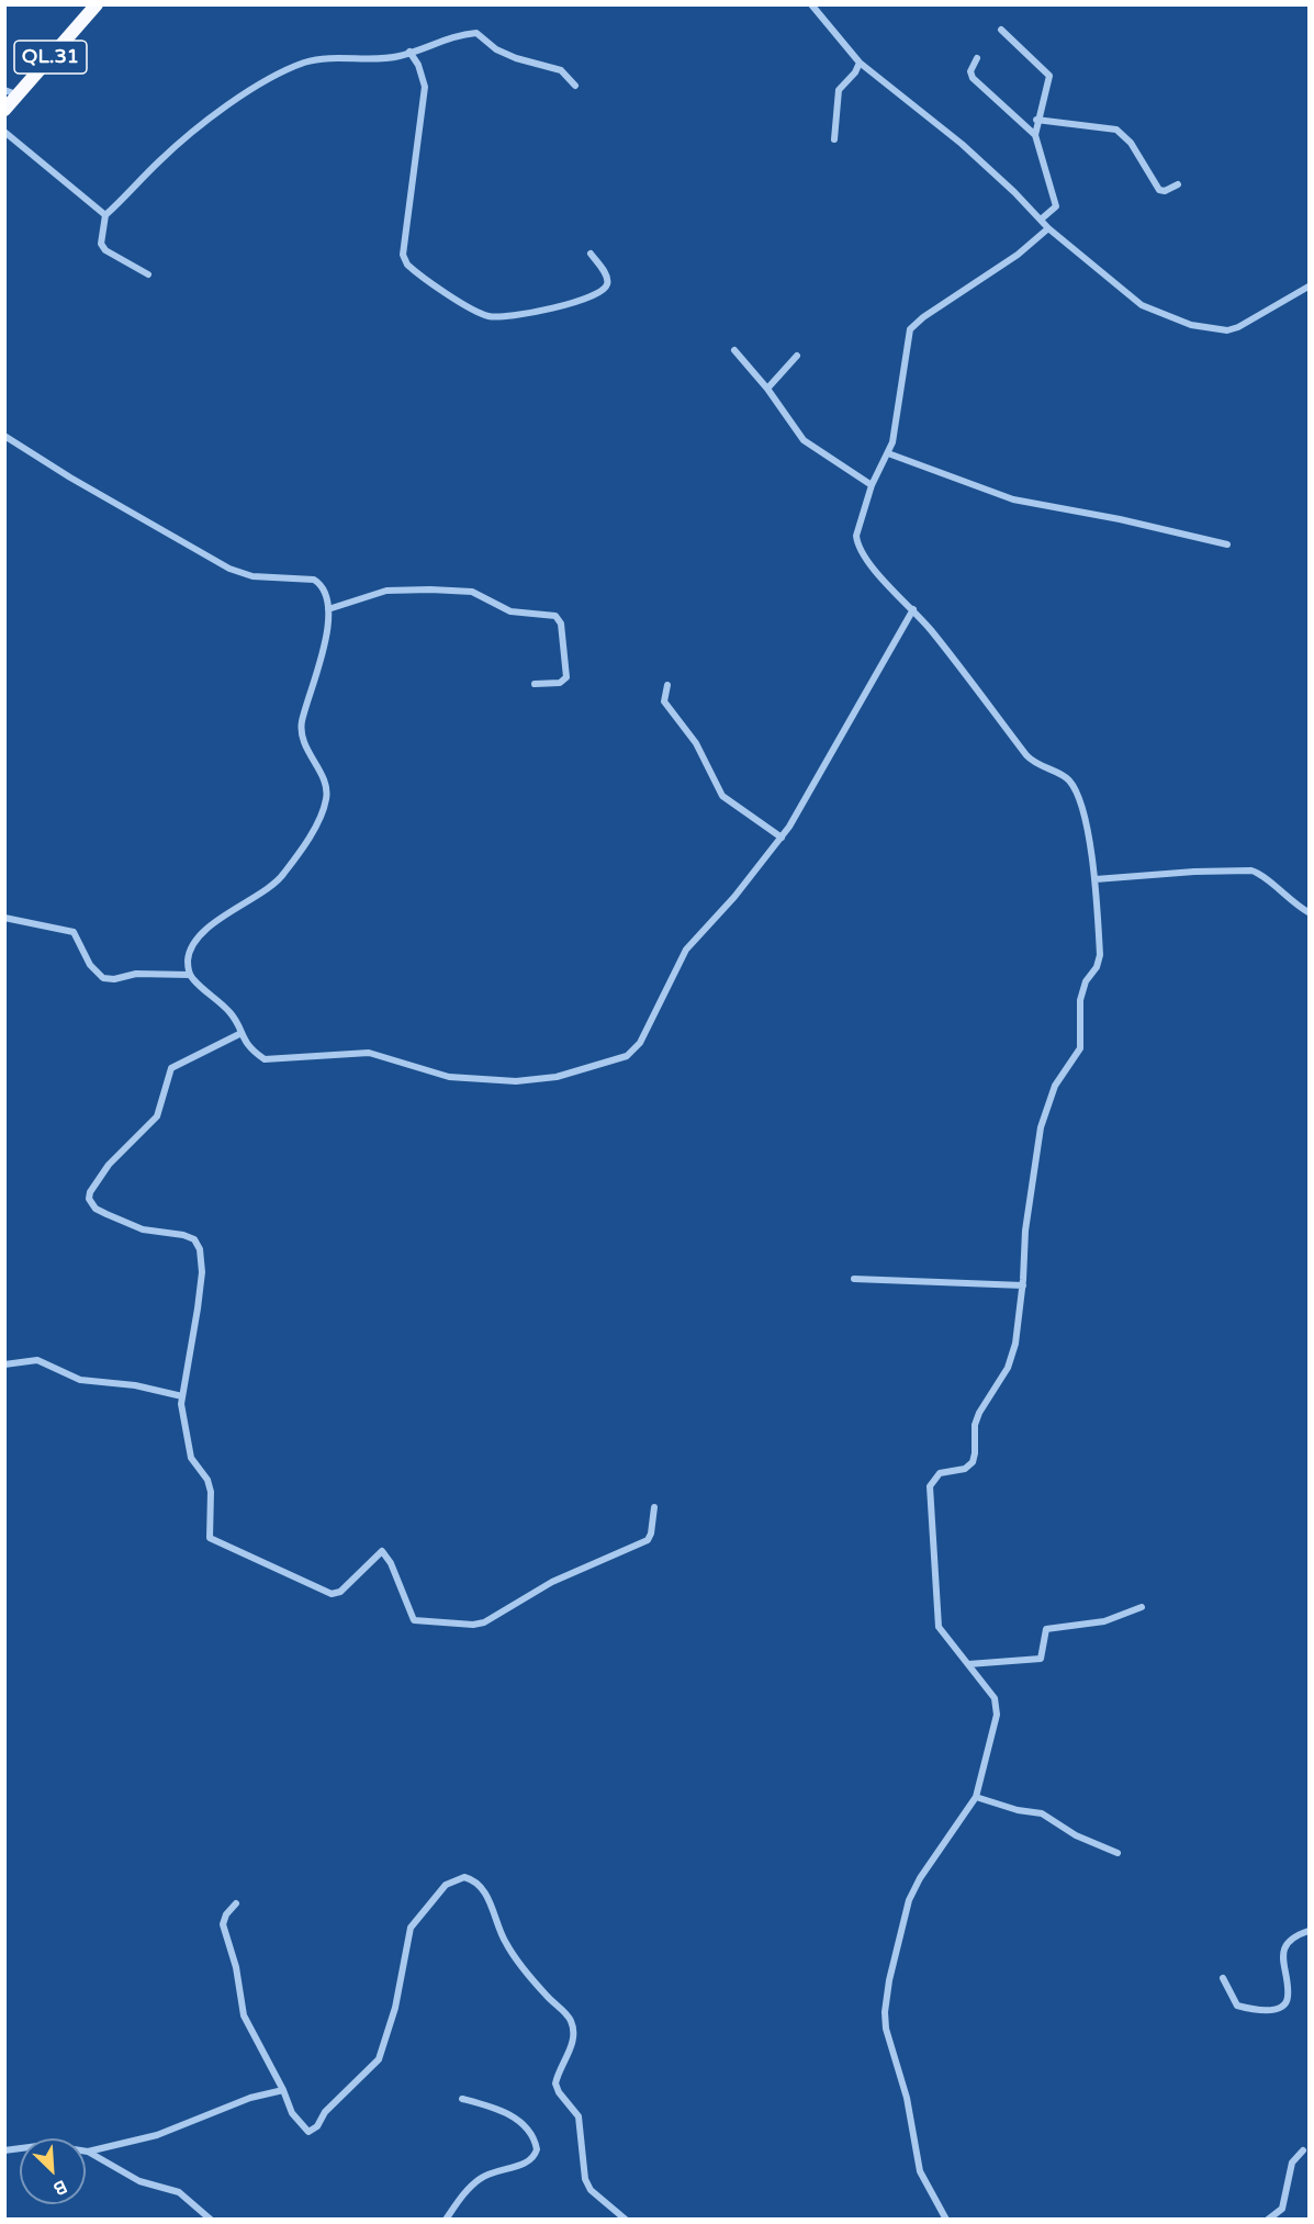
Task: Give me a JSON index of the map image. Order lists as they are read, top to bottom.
{
  "streets": {
    "highway": ["QL.31"]
  },
  "north": "bottom right"
}
